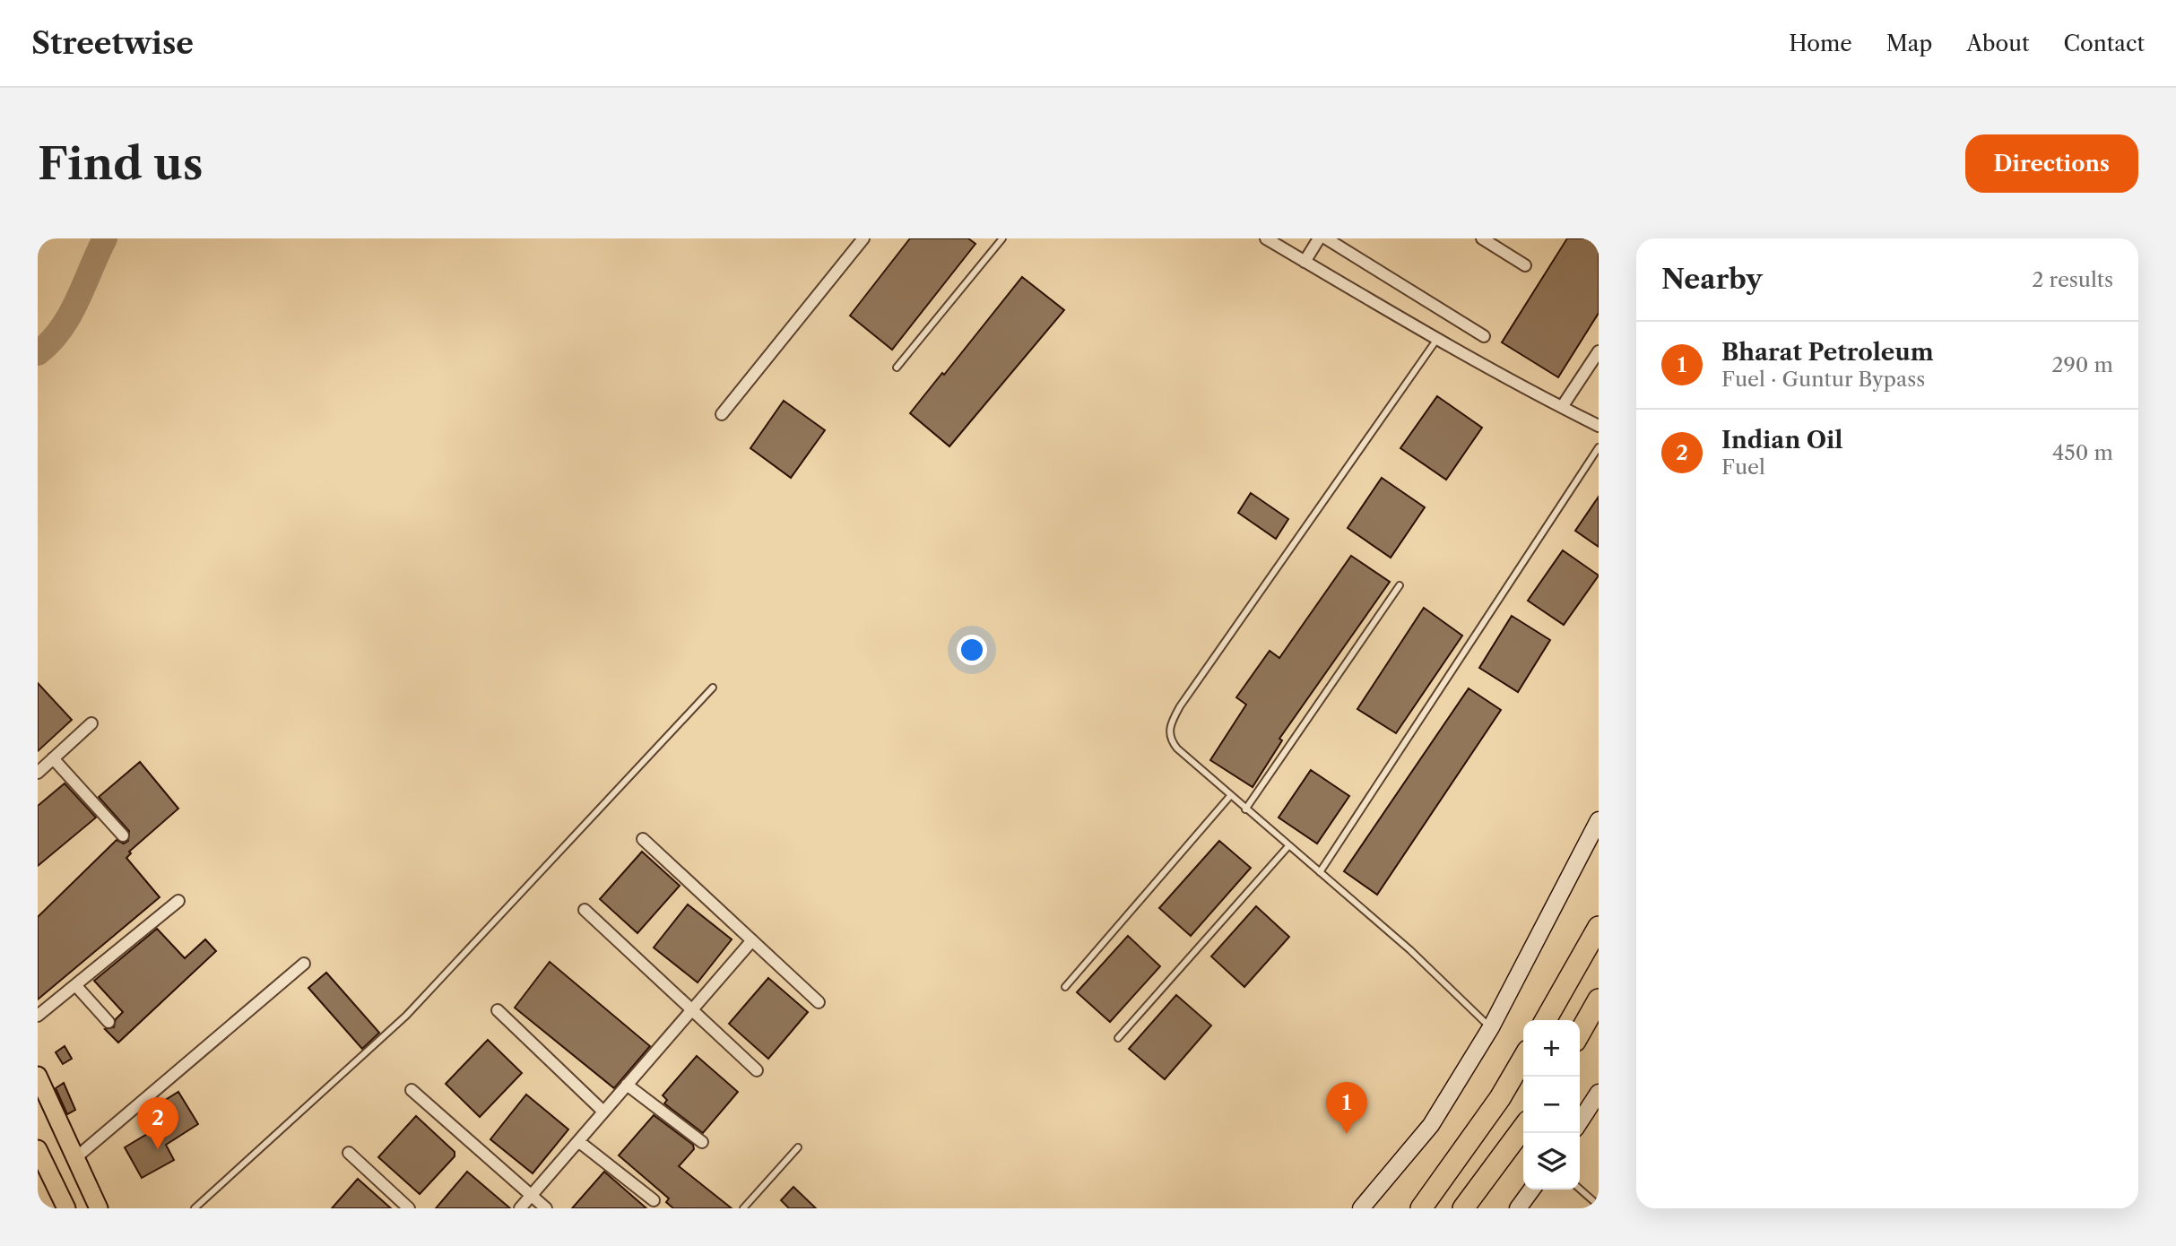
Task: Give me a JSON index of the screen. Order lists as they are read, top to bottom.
{
  "page": {
    "header": "Streetwise",
    "nav": [
      "Home",
      "Map",
      "About",
      "Contact"
    ],
    "buttons": "Directions",
    "title": "Find us",
    "heading": ["Nearby", "2 results"],
    "list": [
      {
        "mark": "1",
        "name": "Bharat Petroleum",
        "note": "Fuel · Guntur Bypass",
        "value": "290 m"
      },
      {
        "mark": "2",
        "name": "Indian Oil",
        "note": "Fuel",
        "value": "450 m"
      }
    ],
    "map_buttons": ["+", "−"],
    "pins": ["1", "2"]
  }
}
